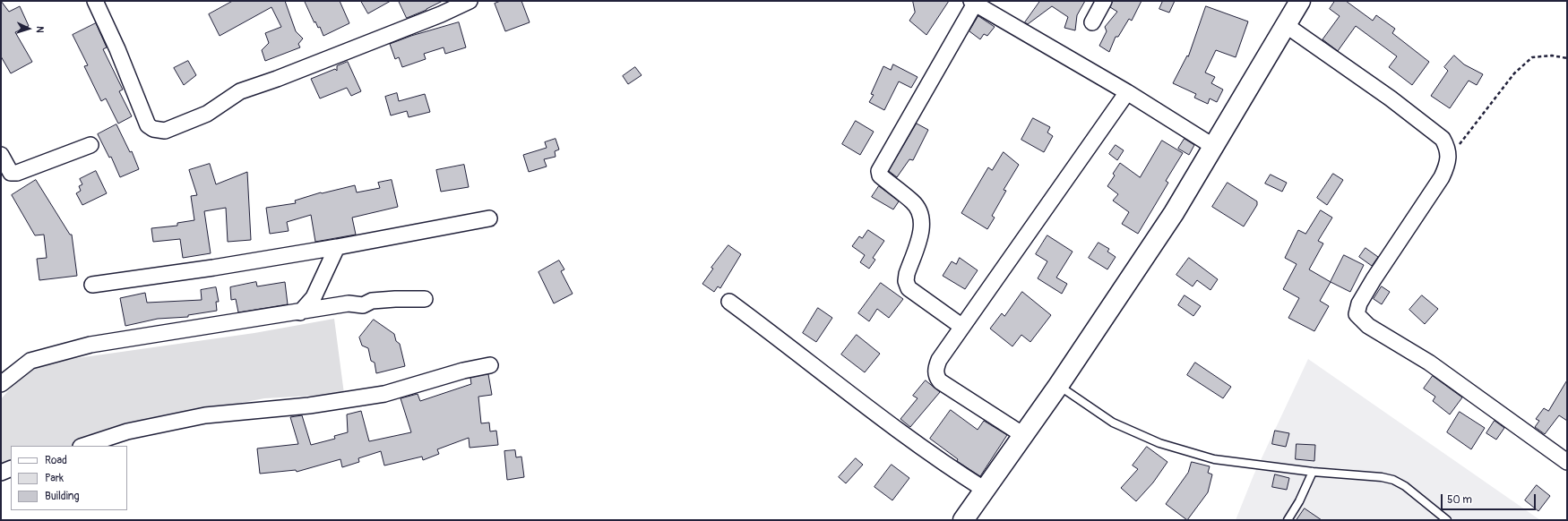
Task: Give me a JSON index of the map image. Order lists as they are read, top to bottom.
{
  "legend": ["Road", "Park", "Building"],
  "scale_bar": "50 m",
  "north": "right"
}
